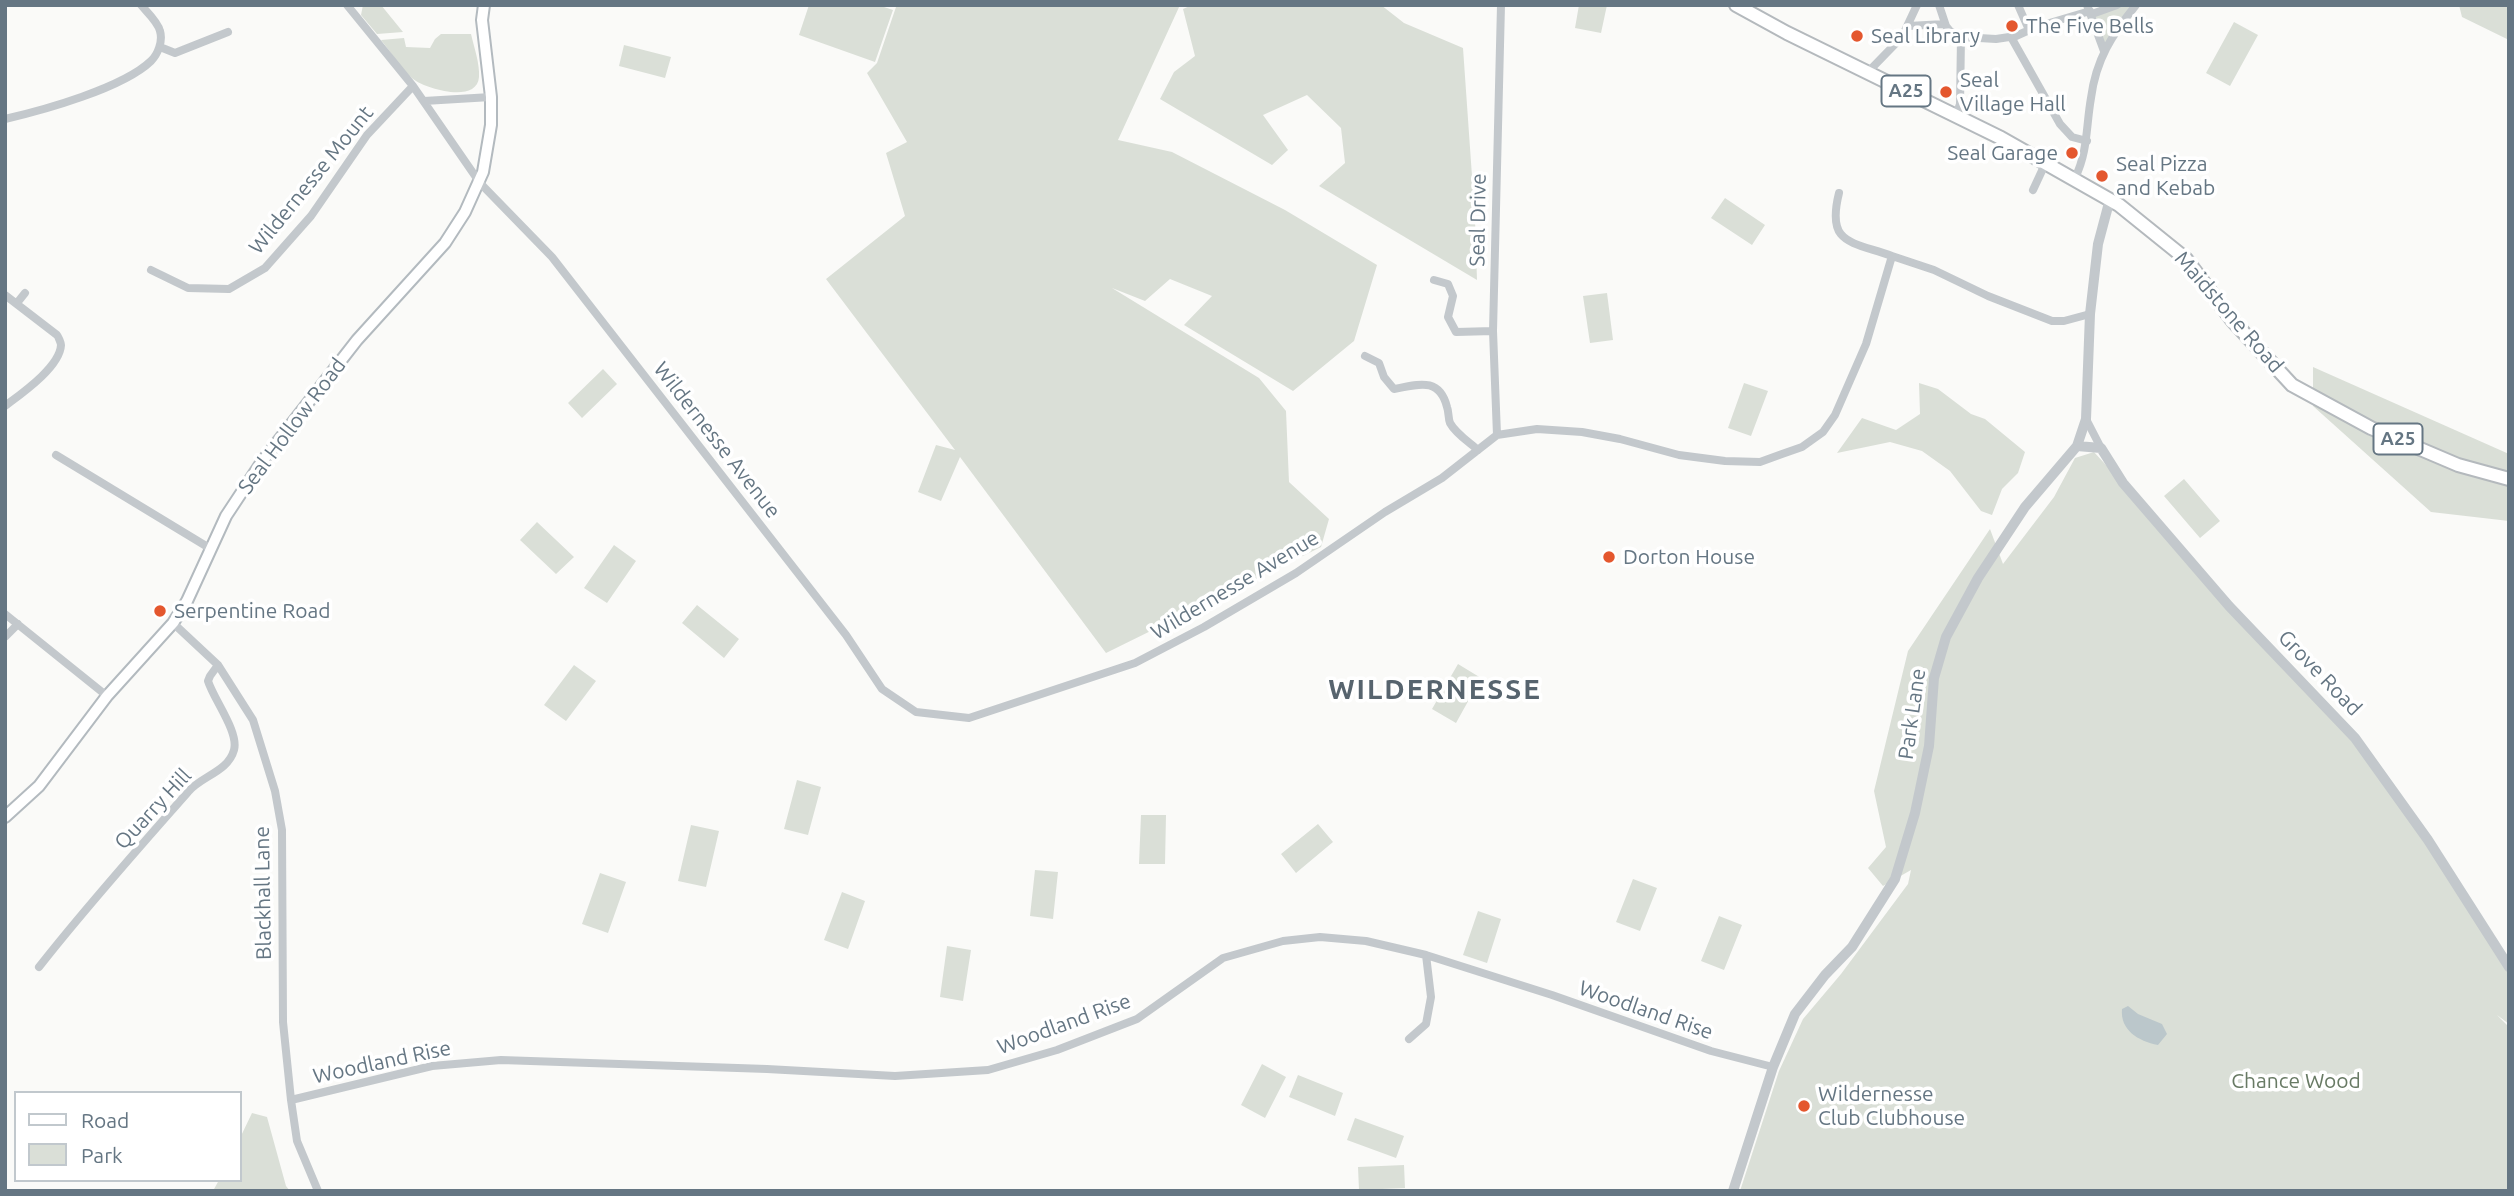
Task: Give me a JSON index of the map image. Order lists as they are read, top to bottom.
{
  "streets": {
    "highway": ["A25", "Maidstone Road"],
    "main road": ["Seal Hollow Road"],
    "street": [
      "Wildernesse Mount",
      "Seal Drive",
      "Wildernesse Avenue",
      "Grove Road",
      "Park Lane",
      "Quarry Hill",
      "Blackhall Lane",
      "Woodland Rise"
    ]
  },
  "crossings": [
    ["A25", "Maidstone Road"],
    ["A25", "Park Lane"],
    ["Wildernesse Mount", "Wildernesse Avenue"],
    ["Seal Drive", "Wildernesse Avenue"],
    ["Maidstone Road", "Park Lane"],
    ["Seal Hollow Road", "Wildernesse Avenue"],
    ["Seal Hollow Road", "Blackhall Lane"],
    ["Grove Road", "Park Lane"],
    ["Park Lane", "Woodland Rise"],
    ["Quarry Hill", "Blackhall Lane"],
    ["Blackhall Lane", "Woodland Rise"]
  ],
  "districts": ["WILDERNESSE"],
  "parks": ["Chance Wood"],
  "places": [
    "The Five Bells",
    "Seal Library",
    "Seal Village Hall",
    "Seal Garage",
    "Seal Pizza and Kebab",
    "Dorton House",
    "Serpentine Road",
    "Wildernesse Club Clubhouse"
  ],
  "legend": ["Road", "Park"]
}
